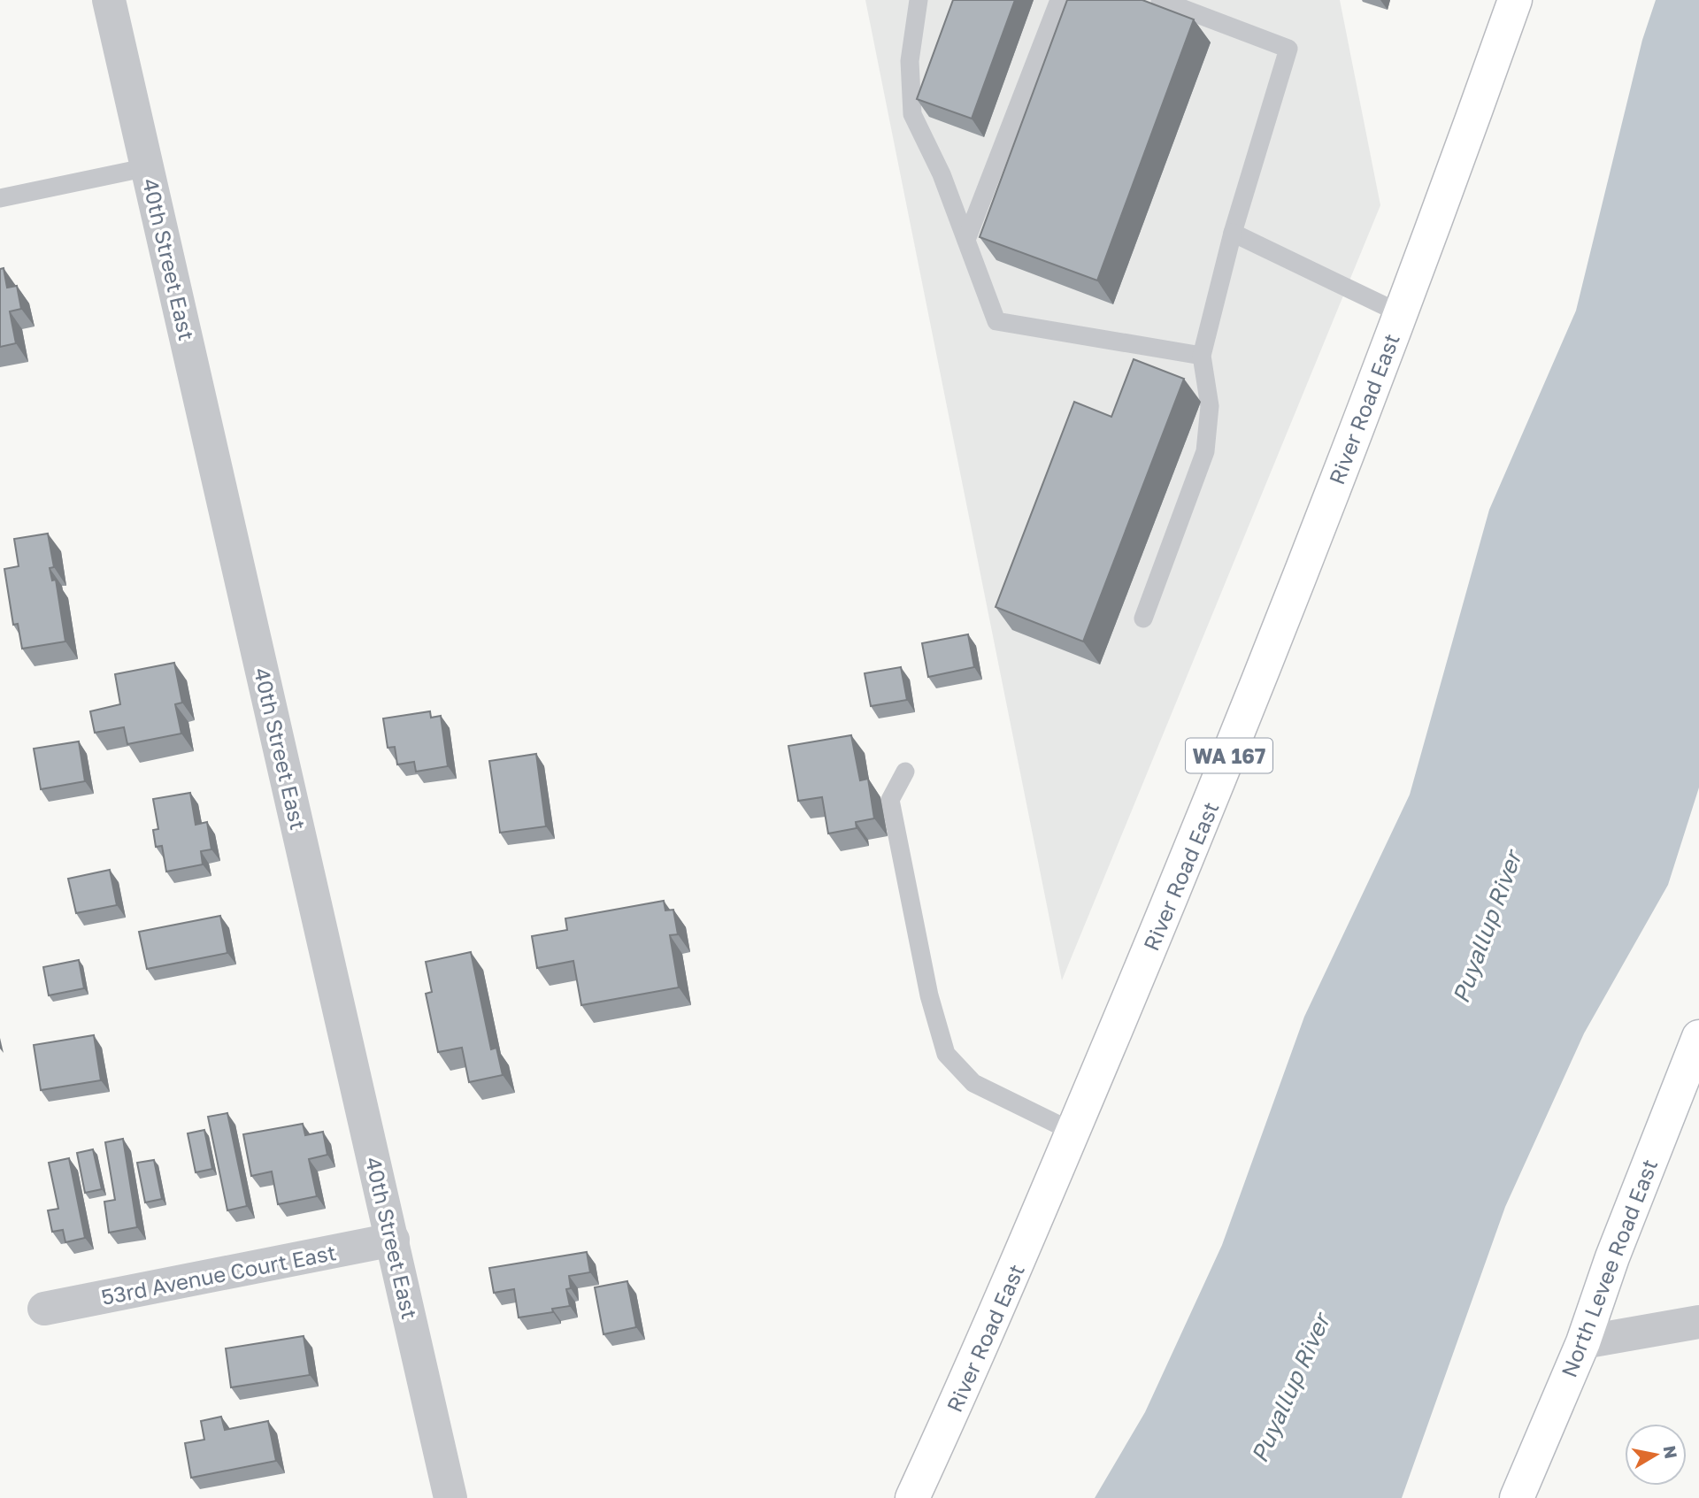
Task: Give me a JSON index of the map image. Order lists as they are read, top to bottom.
{
  "streets": {
    "main road": ["River Road East", "WA 167", "North Levee Road East"],
    "street": ["40th Street East", "53rd Avenue Court East"]
  },
  "crossings": [
    ["40th Street East", "53rd Avenue Court East"]
  ],
  "water": ["Puyallup River"],
  "north": "right"
}
